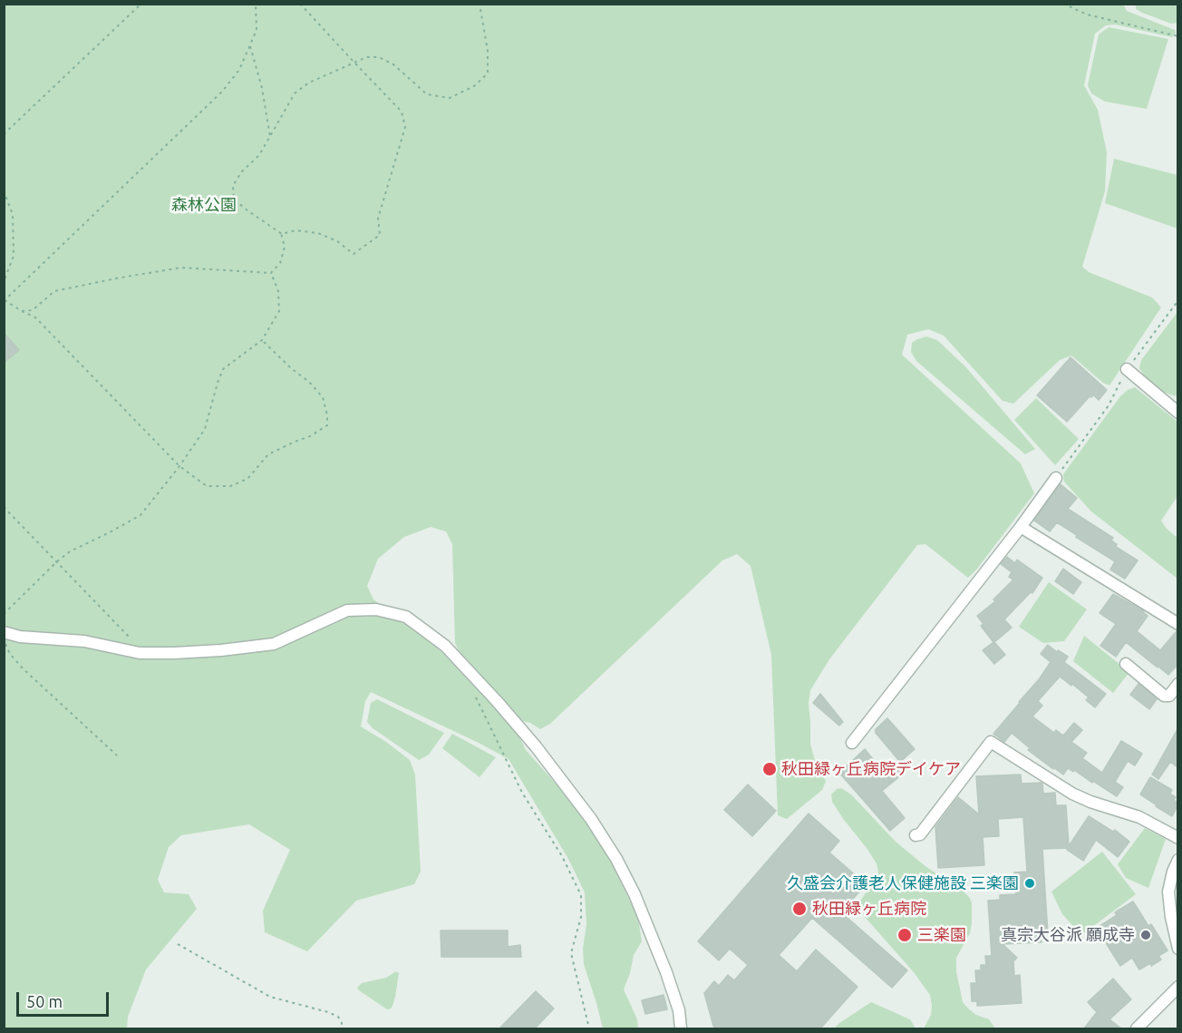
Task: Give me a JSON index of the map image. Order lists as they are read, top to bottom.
{
  "parks": ["森林公園"],
  "places": [
    "秋田緑ヶ丘病院デイケア",
    "久盛会介護老人保健施設 三楽園",
    "秋田緑ヶ丘病院",
    "三楽園",
    "真宗大谷派 願成寺"
  ],
  "scale_bar": "50 m"
}
